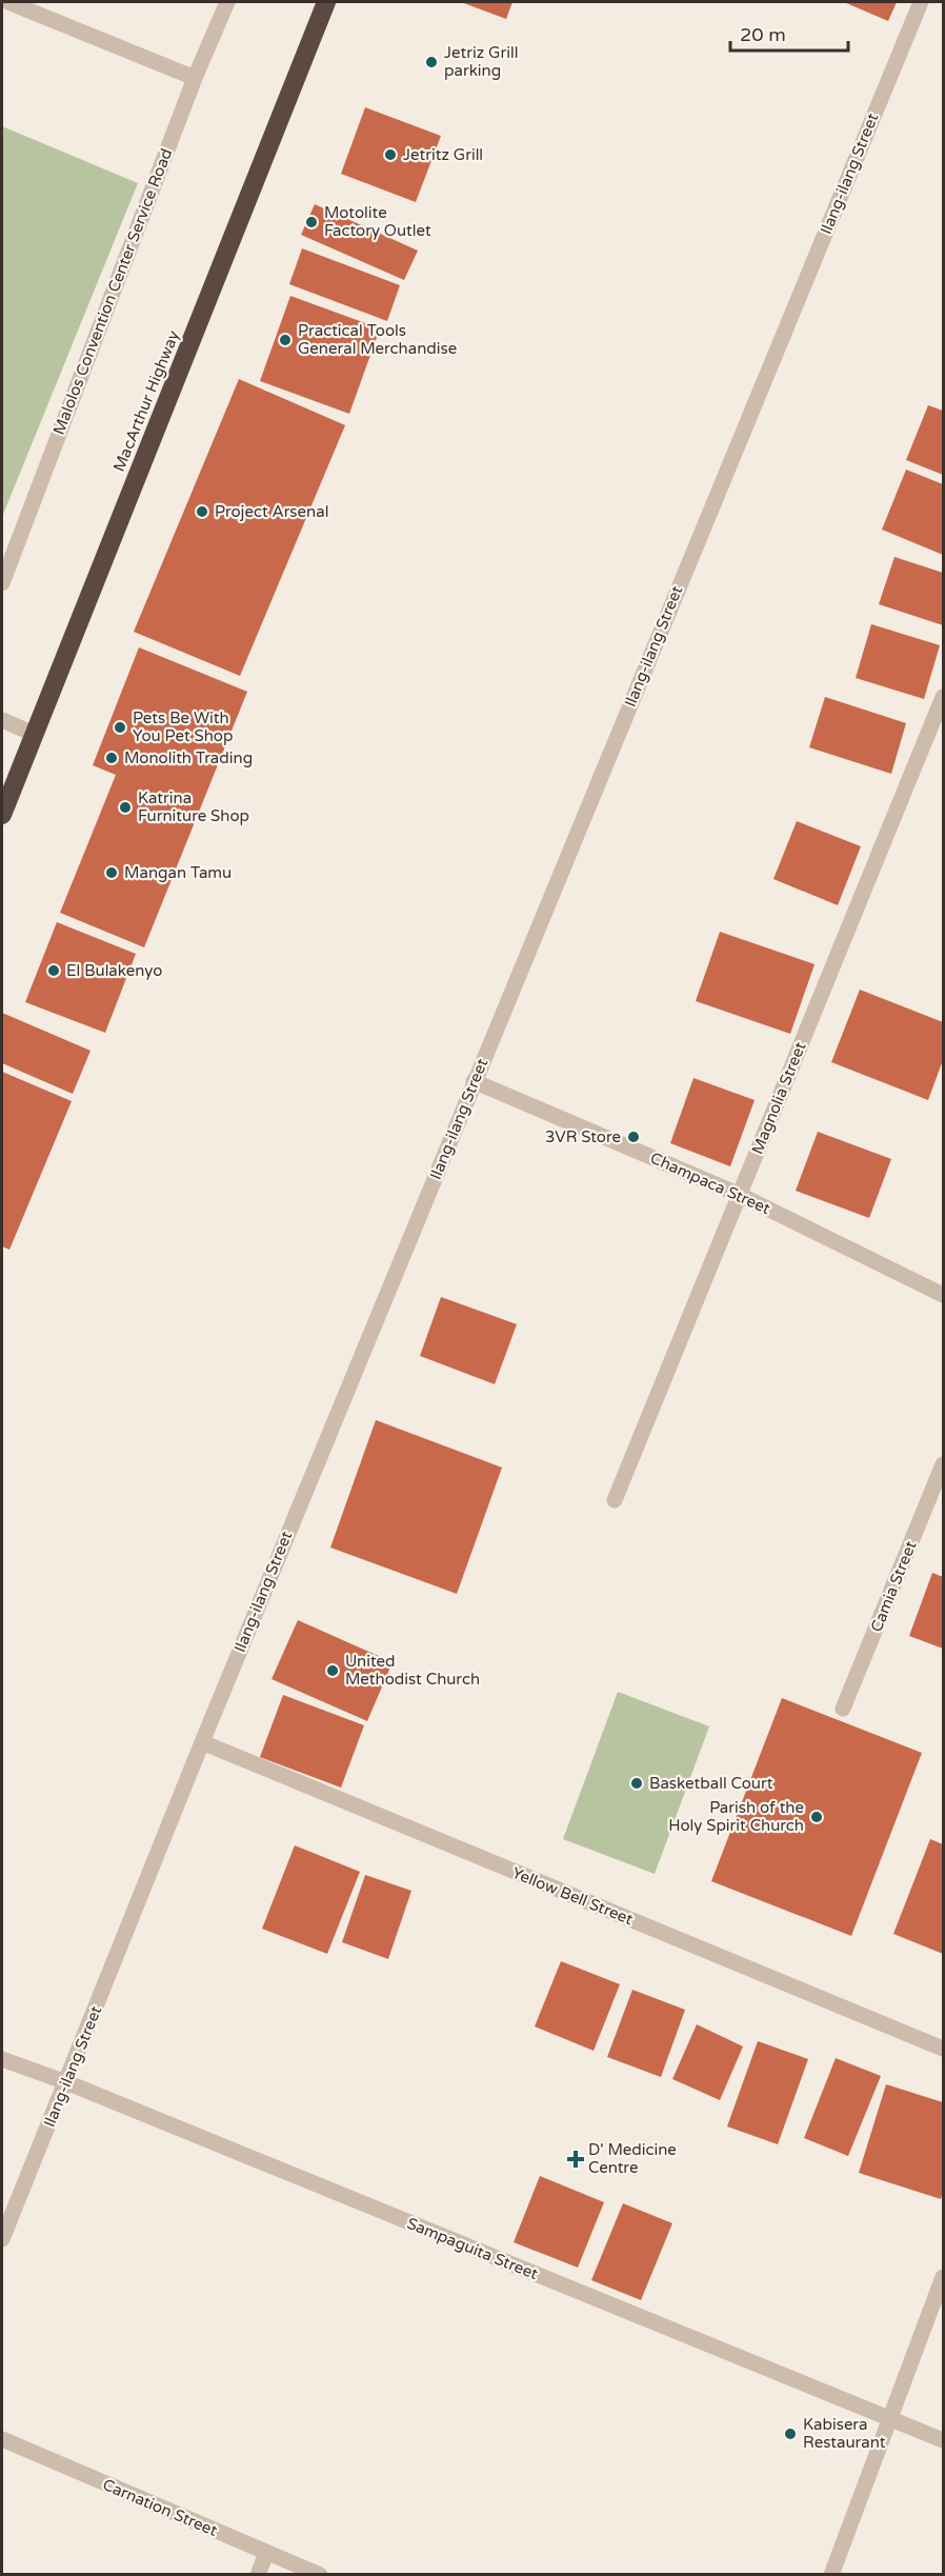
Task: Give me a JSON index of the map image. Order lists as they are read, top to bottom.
{
  "streets": {
    "highway": ["MacArthur Highway"],
    "street": [
      "Ilang-ilang Street",
      "Malolos Convention Center Service Road",
      "Magnolia Street",
      "Champaca Street",
      "Camia Street",
      "Yellow Bell Street",
      "Sampaguita Street",
      "Carnation Street"
    ]
  },
  "crossings": [
    ["Ilang-ilang Street", "Champaca Street"],
    ["Ilang-ilang Street", "Yellow Bell Street"],
    ["Ilang-ilang Street", "Sampaguita Street"],
    ["Magnolia Street", "Champaca Street"]
  ],
  "places": {
    "other": [
      "Jetriz Grill parking",
      "Jetritz Grill",
      "Motolite Factory Outlet",
      "Practical Tools General Merchandise",
      "Project Arsenal",
      "Pets Be With You Pet Shop",
      "Monolith Trading",
      "Katrina Furniture Shop",
      "Mangan Tamu",
      "El Bulakenyo",
      "3VR Store",
      "United Methodist Church",
      "Basketball Court",
      "Parish of the Holy Spirit Church",
      "Kabisera Restaurant"
    ],
    "health": ["D' Medicine Centre"]
  },
  "scale_bar": "20 m"
}
